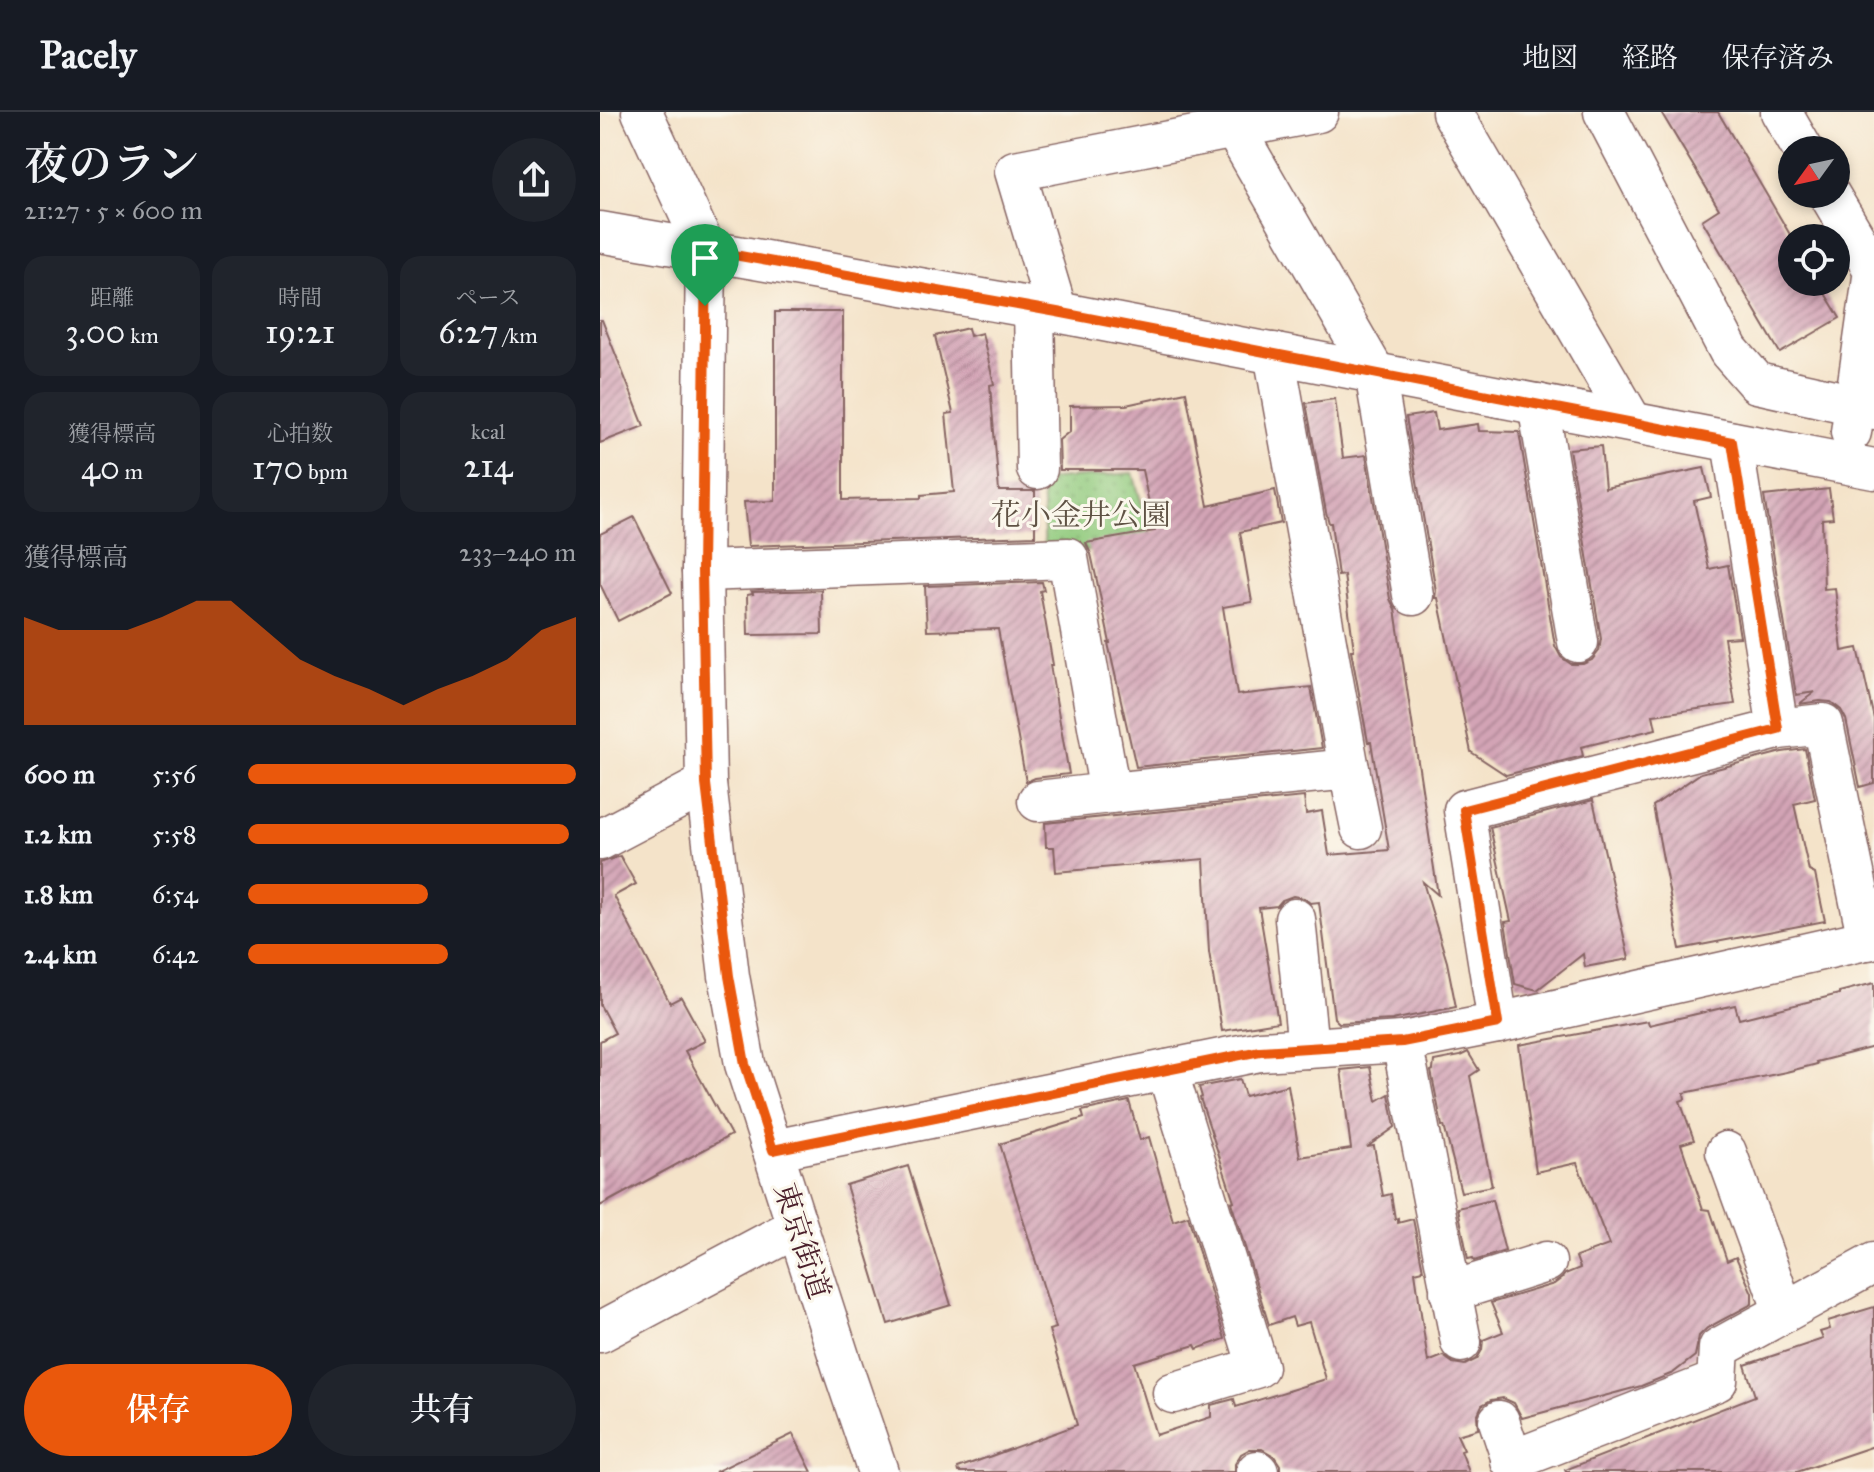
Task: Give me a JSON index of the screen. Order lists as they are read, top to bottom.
{
  "streets": {
    "street": ["東京街道"]
  },
  "parks": ["花小金井公園"],
  "north": "bottom left",
  "page": {
    "header": "Pacely",
    "nav": ["地図", "経路", "保存済み"],
    "heading": ["夜のラン", "21:27 · 5 × 600 m"],
    "stats": [
      ["距離", "3.00 km"],
      ["時間", "19:21"],
      ["ペース", "6:27 /km"],
      ["獲得標高", "40 m"],
      ["心拍数", "170 bpm"],
      ["kcal", "214"]
    ],
    "chart": ["獲得標高", "233–240 m"],
    "list": [
      {
        "name": "600 m",
        "note": "5:56"
      },
      {
        "name": "1.2 km",
        "note": "5:58"
      },
      {
        "name": "1.8 km",
        "note": "6:54"
      },
      {
        "name": "2.4 km",
        "note": "6:42"
      }
    ],
    "buttons": ["保存", "共有"]
  }
}
